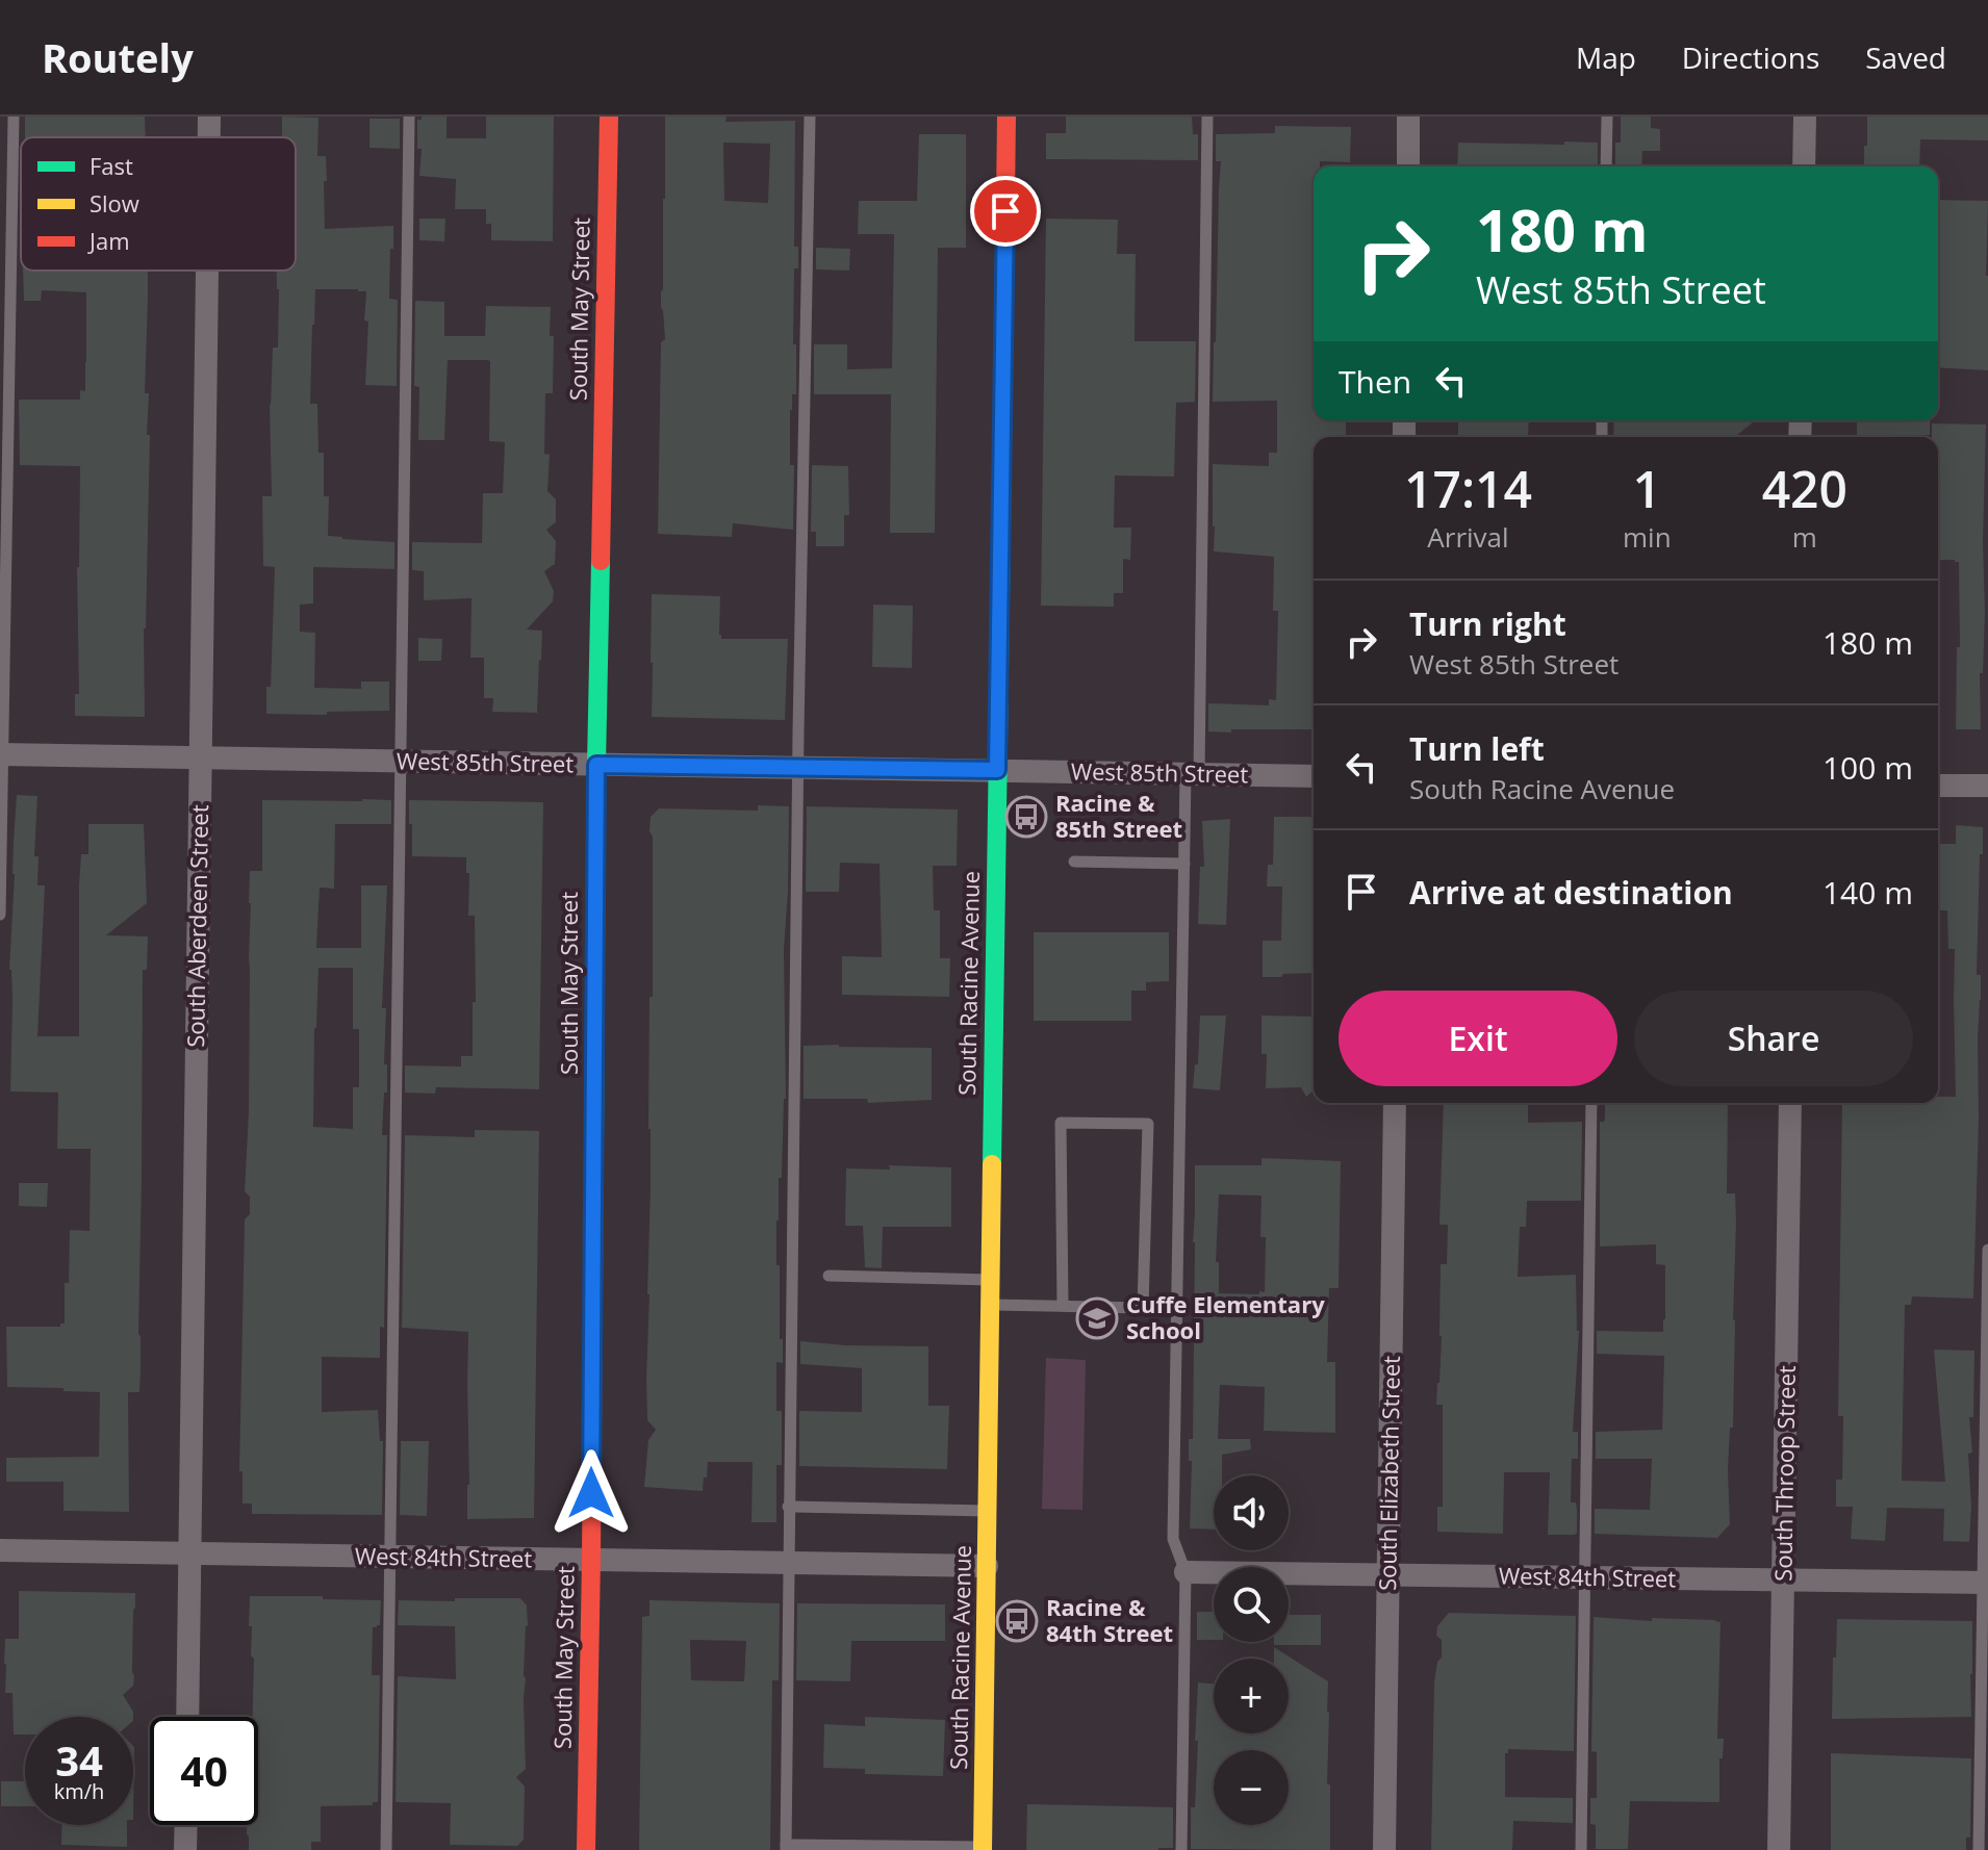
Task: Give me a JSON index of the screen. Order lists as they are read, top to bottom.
{
  "streets": {
    "street": [
      "South May Street",
      "West 85th Street",
      "South Aberdeen Street",
      "South Racine Avenue",
      "South Elizabeth Street",
      "South Throop Street",
      "West 84th Street"
    ]
  },
  "crossings": [
    ["South May Street", "West 85th Street"],
    ["South May Street", "West 84th Street"],
    ["West 85th Street", "South Aberdeen Street"],
    ["West 85th Street", "South Racine Avenue"],
    ["South Aberdeen Street", "West 84th Street"],
    ["South Racine Avenue", "West 84th Street"],
    ["South Elizabeth Street", "West 84th Street"],
    ["South Throop Street", "West 84th Street"]
  ],
  "places": {
    "bus stop": ["Racine & 85th Street", "Racine & 84th Street"],
    "school or university": ["Cuffe Elementary School"]
  },
  "legend": ["Fast", "Slow", "Jam"],
  "page": {
    "header": "Routely",
    "nav": ["Map", "Directions", "Saved"],
    "turn": ["180 m", "West 85th Street"],
    "then": "Then",
    "eta": [
      "17:14",
      "Arrival",
      "1",
      "min",
      "420",
      "m"
    ],
    "list": [
      {
        "name": "Turn right",
        "note": "West 85th Street",
        "value": "180 m"
      },
      {
        "name": "Turn left",
        "note": "South Racine Avenue",
        "value": "100 m"
      },
      {
        "name": "Arrive at destination",
        "value": "140 m"
      }
    ],
    "buttons": ["Exit", "Share"],
    "map_buttons": ["+", "−"],
    "speed": "34 km/h",
    "limit": "40"
  }
}
